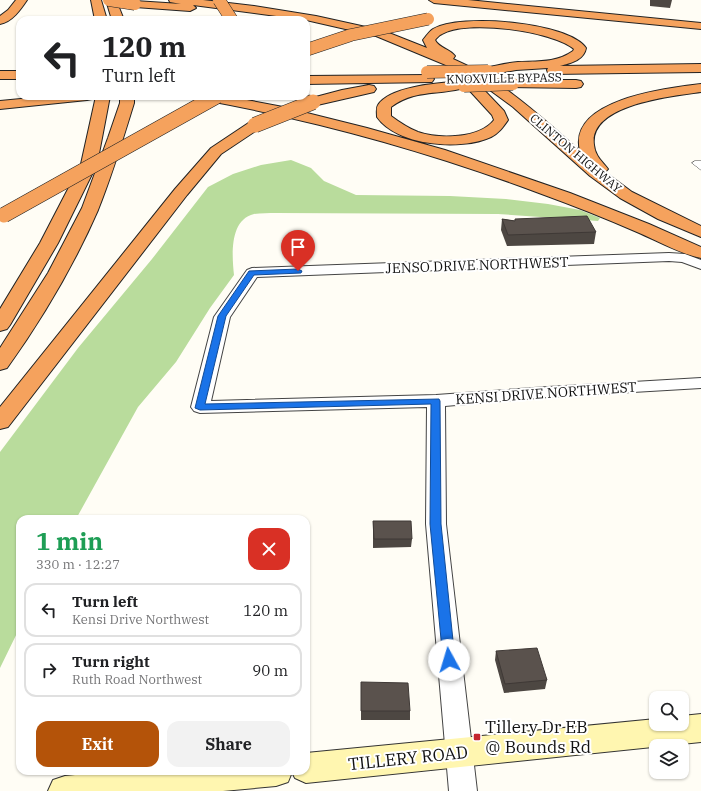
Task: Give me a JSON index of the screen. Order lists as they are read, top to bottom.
{
  "streets": {
    "highway": ["KNOXVILLE BYPASS", "CLINTON HIGHWAY"],
    "street": ["JENSO DRIVE NORTHWEST", "KENSI DRIVE NORTHWEST", "TILLERY ROAD"]
  },
  "crossings": [
    ["KNOXVILLE BYPASS", "CLINTON HIGHWAY"],
    ["JENSO DRIVE NORTHWEST", "KENSI DRIVE NORTHWEST"]
  ],
  "places": {
    "transit": ["Tillery Dr EB @ Bounds Rd"]
  },
  "page": {
    "turn": ["120 m", "Turn left"],
    "heading": ["1 min", "330 m · 12:27"],
    "list": [
      {
        "name": "Turn left",
        "note": "Kensi Drive Northwest",
        "value": "120 m"
      },
      {
        "name": "Turn right",
        "note": "Ruth Road Northwest",
        "value": "90 m"
      }
    ],
    "buttons": ["Exit", "Share"]
  }
}
